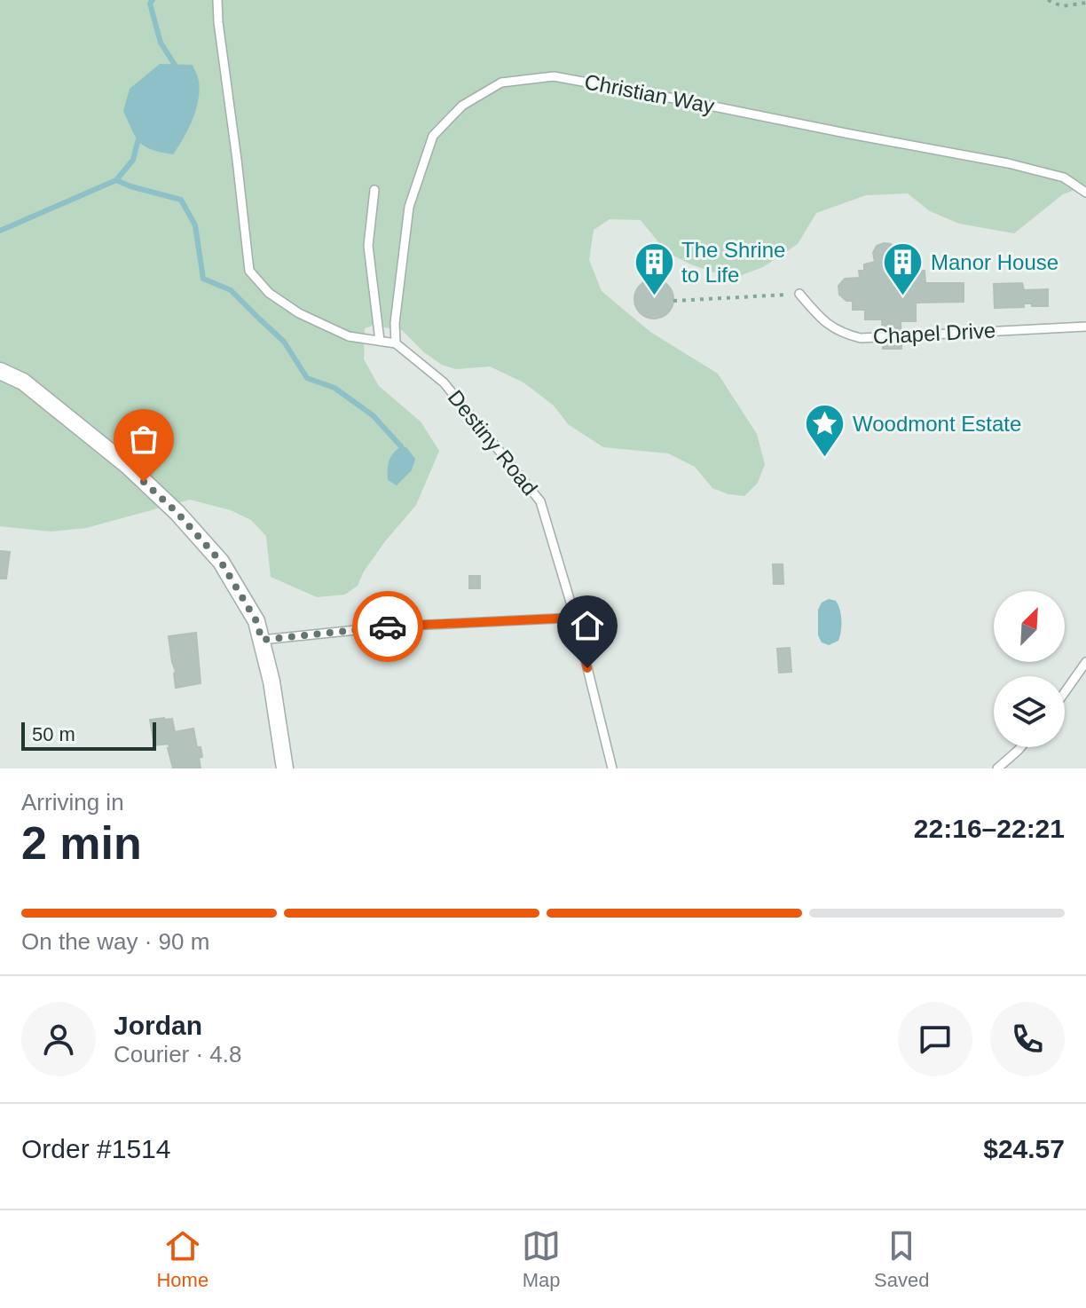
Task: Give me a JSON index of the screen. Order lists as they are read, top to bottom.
{
  "streets": {
    "lane": ["Christian Way", "Chapel Drive", "Destiny Road"]
  },
  "crossings": [
    ["Christian Way", "Destiny Road"]
  ],
  "places": {
    "building": ["The Shrine to Life", "Manor House"],
    "place": ["Woodmont Estate"]
  },
  "scale_bar": "50 m",
  "north": "top right",
  "page": {
    "scale": "50 m",
    "heading": ["2 min", "Arriving in", "22:16–22:21"],
    "panel": [
      "Jordan",
      "Courier · 4.8",
      "Order #1514",
      "$24.57"
    ],
    "bar": "On the way · 90 m",
    "tabs": ["Home", "Map", "Saved"]
  }
}
